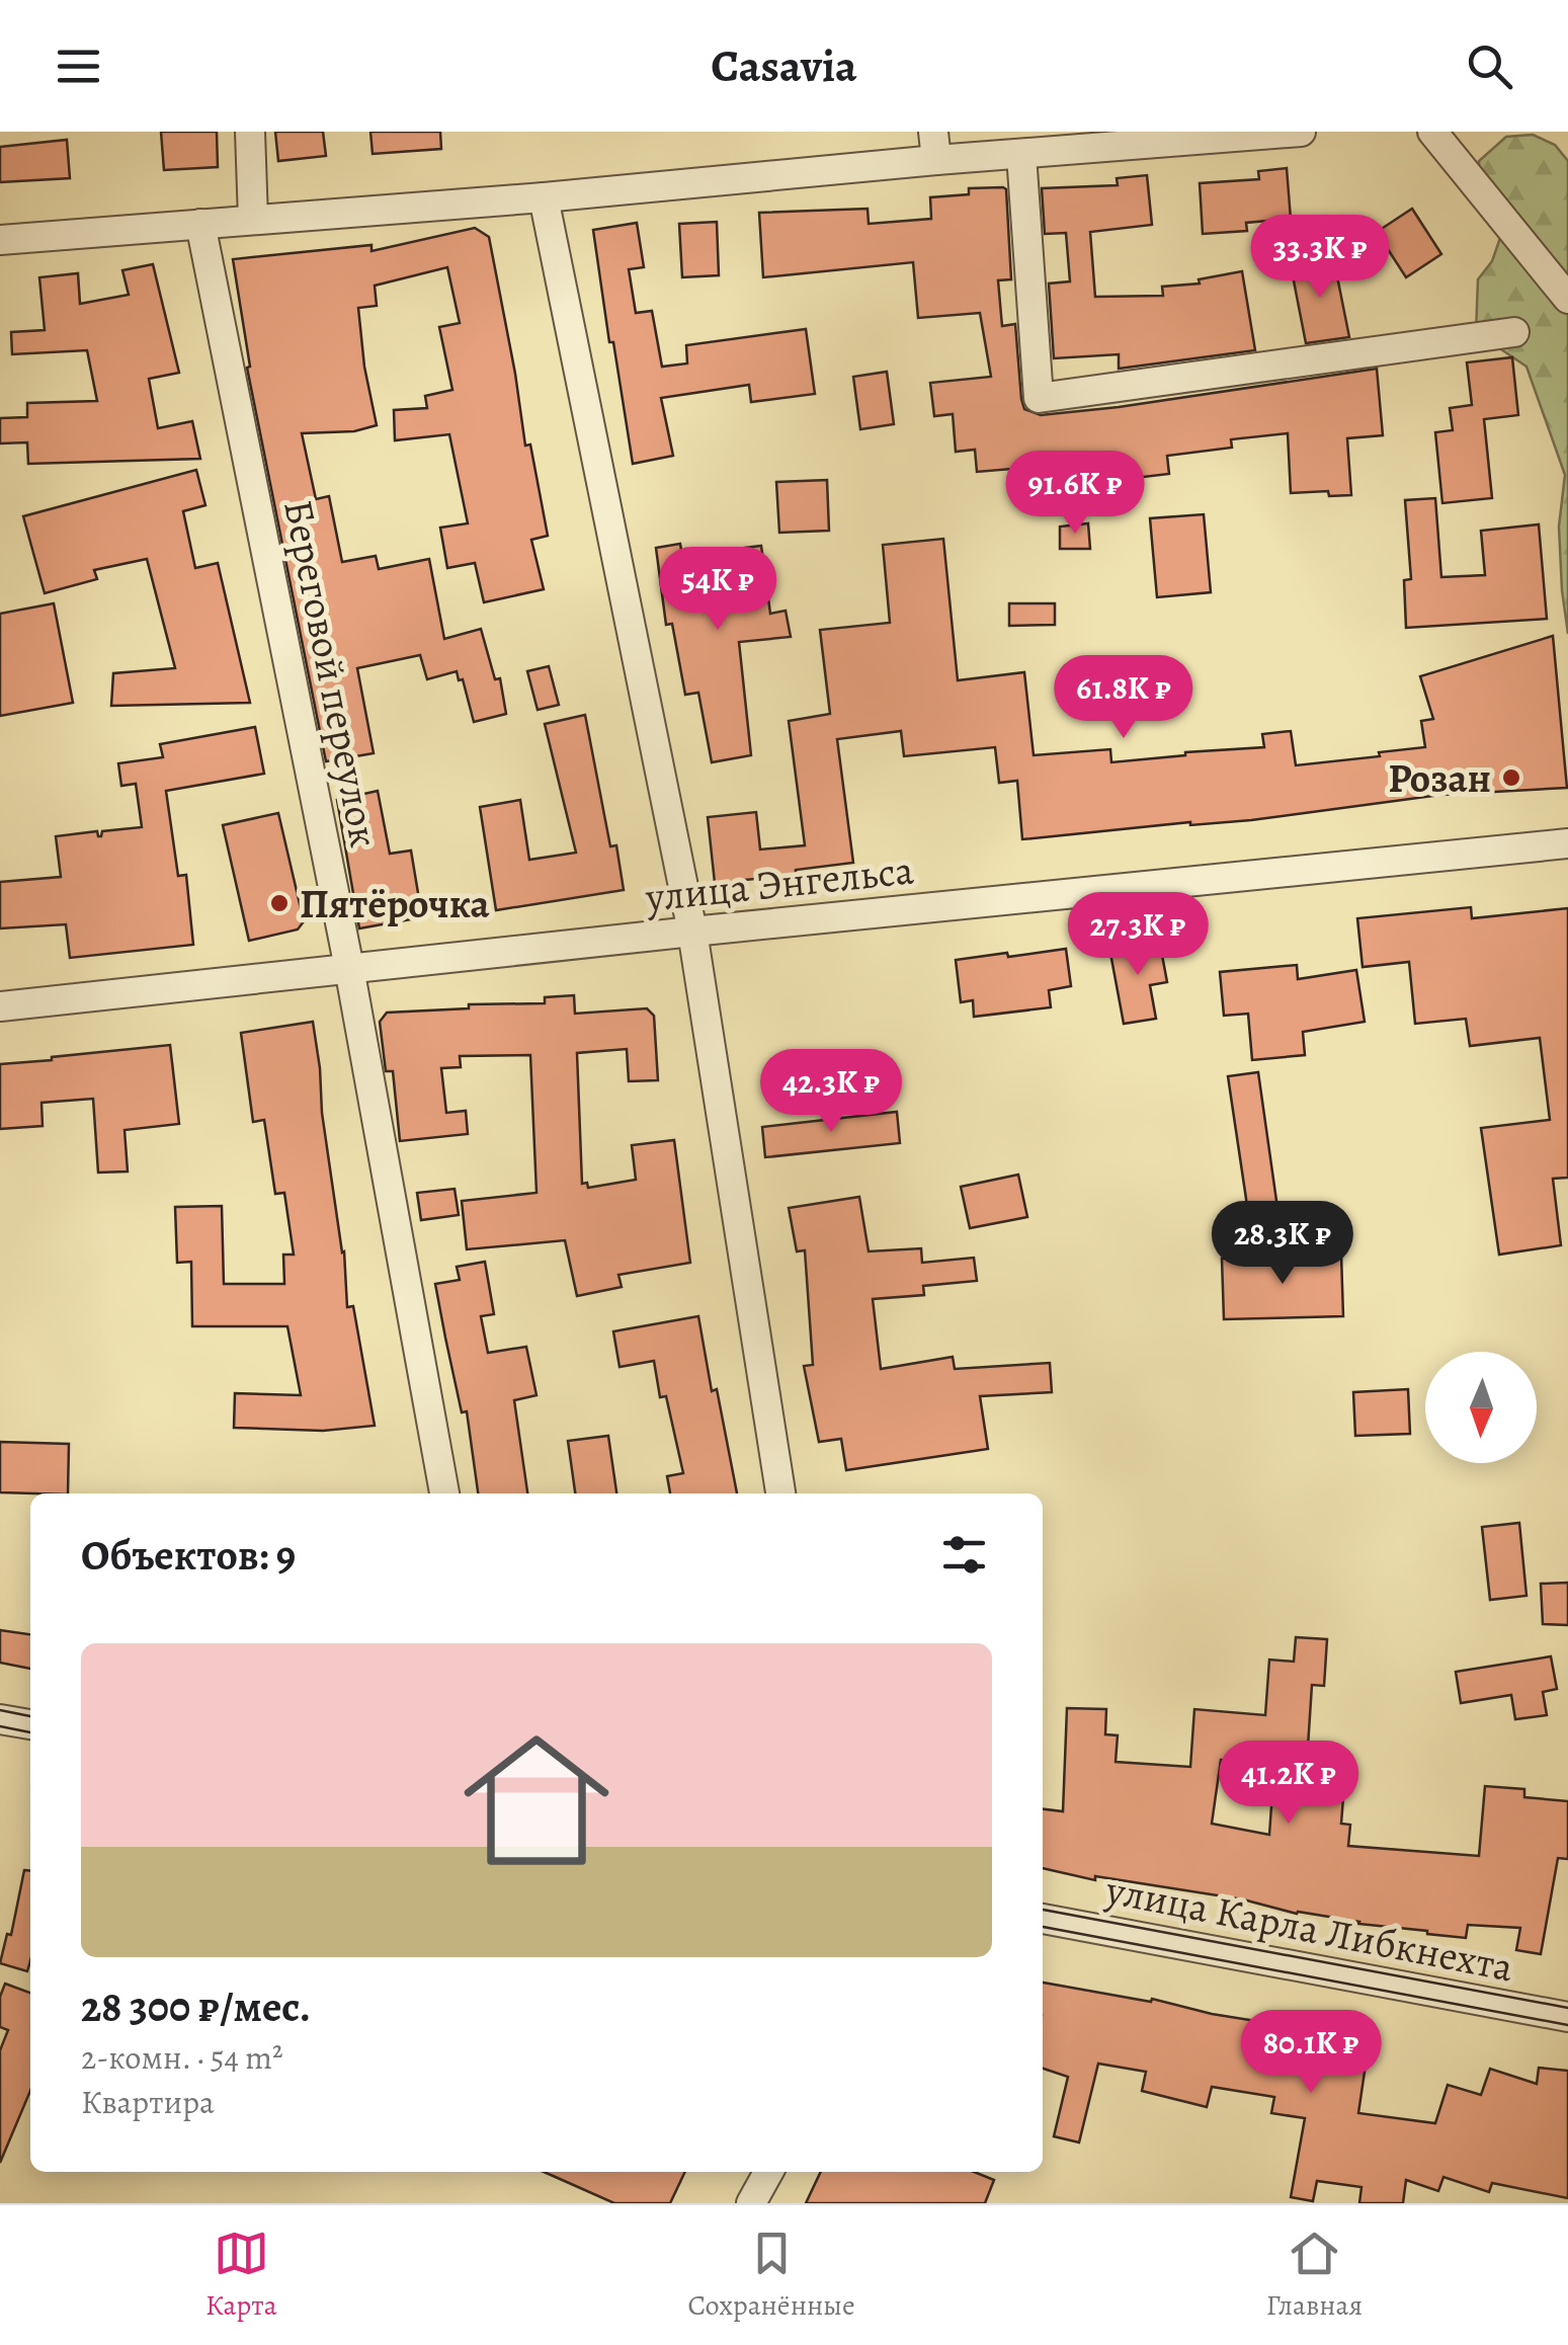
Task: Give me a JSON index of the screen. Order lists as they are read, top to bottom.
{
  "streets": {
    "street": ["Береговой переулок", "улица Энгельса", "улица Карла Либкнехта"]
  },
  "crossings": [
    ["Береговой переулок", "улица Энгельса"]
  ],
  "places": ["Розан", "Пятёрочка"],
  "north": "bottom",
  "page": {
    "header": "Casavia",
    "price": [
      "33.3K ₽",
      "91.6K ₽",
      "54K ₽",
      "61.8K ₽",
      "27.3K ₽",
      "42.3K ₽",
      "28.3K ₽",
      "41.2K ₽",
      "80.1K ₽"
    ],
    "heading": "Объектов: 9",
    "list": [
      {
        "name": "28 300 ₽/мес.",
        "note": "2-комн. · 54 m² · Квартира"
      }
    ],
    "tabs": ["Карта", "Сохранённые", "Главная"]
  }
}
